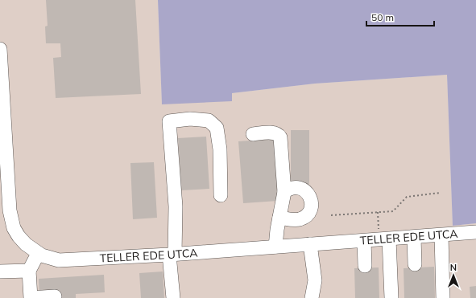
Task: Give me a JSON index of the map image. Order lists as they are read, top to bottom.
{
  "streets": {
    "street": ["TELLER EDE UTCA"]
  },
  "scale_bar": "50 m",
  "north": "top"
}
